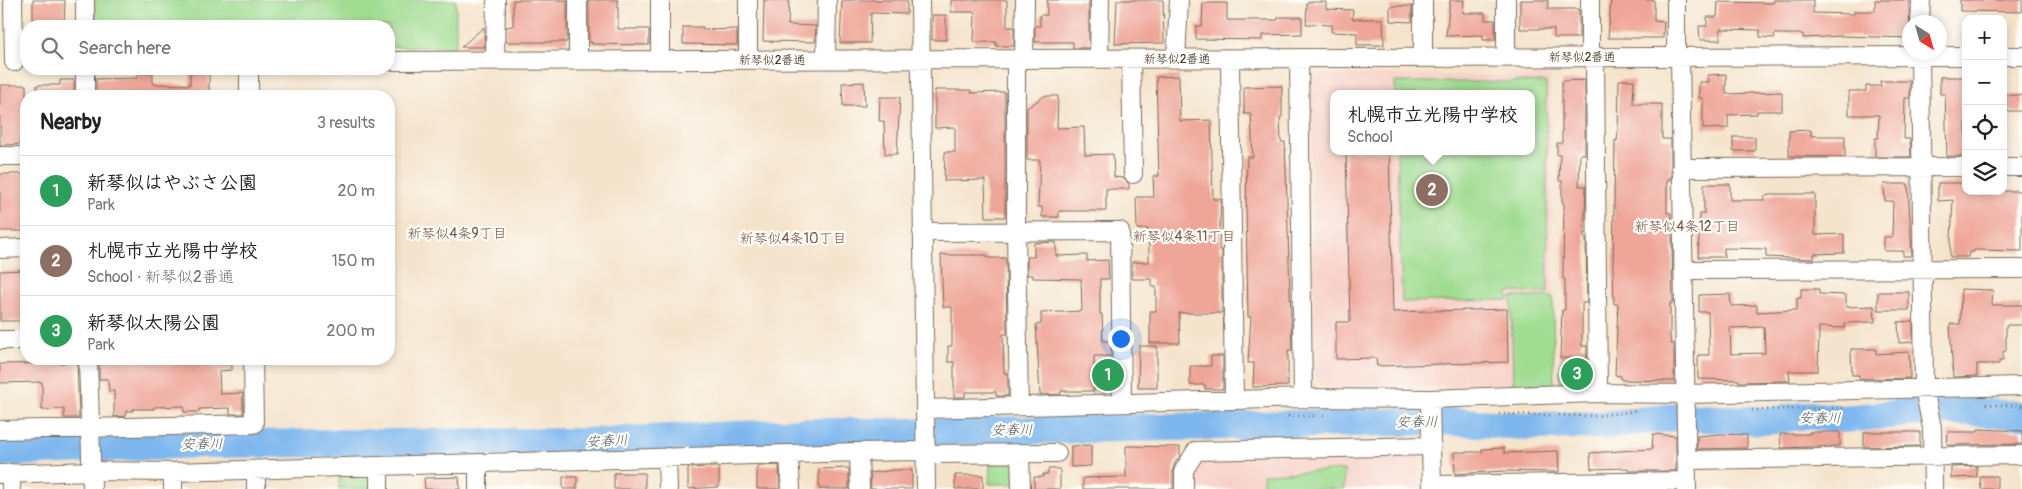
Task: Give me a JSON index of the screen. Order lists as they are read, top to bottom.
{
  "streets": {
    "street": ["新琴似2番通"]
  },
  "districts": [
    "新琴似4条12丁目",
    "新琴似4条9丁目",
    "新琴似4条11丁目",
    "新琴似4条10丁目"
  ],
  "water": ["安春川"],
  "north": "bottom right",
  "page": {
    "map_buttons": ["+", "−"],
    "search": "Search here",
    "popup": ["札幌市立光陽中学校", "School"],
    "heading": ["Nearby", "3 results"],
    "list": [
      {
        "mark": "1",
        "name": "新琴似はやぶさ公園",
        "note": "Park",
        "value": "20 m"
      },
      {
        "mark": "2",
        "name": "札幌市立光陽中学校",
        "note": "School · 新琴似2番通",
        "value": "150 m"
      },
      {
        "mark": "3",
        "name": "新琴似太陽公園",
        "note": "Park",
        "value": "200 m"
      }
    ],
    "pins": ["2", "3", "1"]
  }
}
